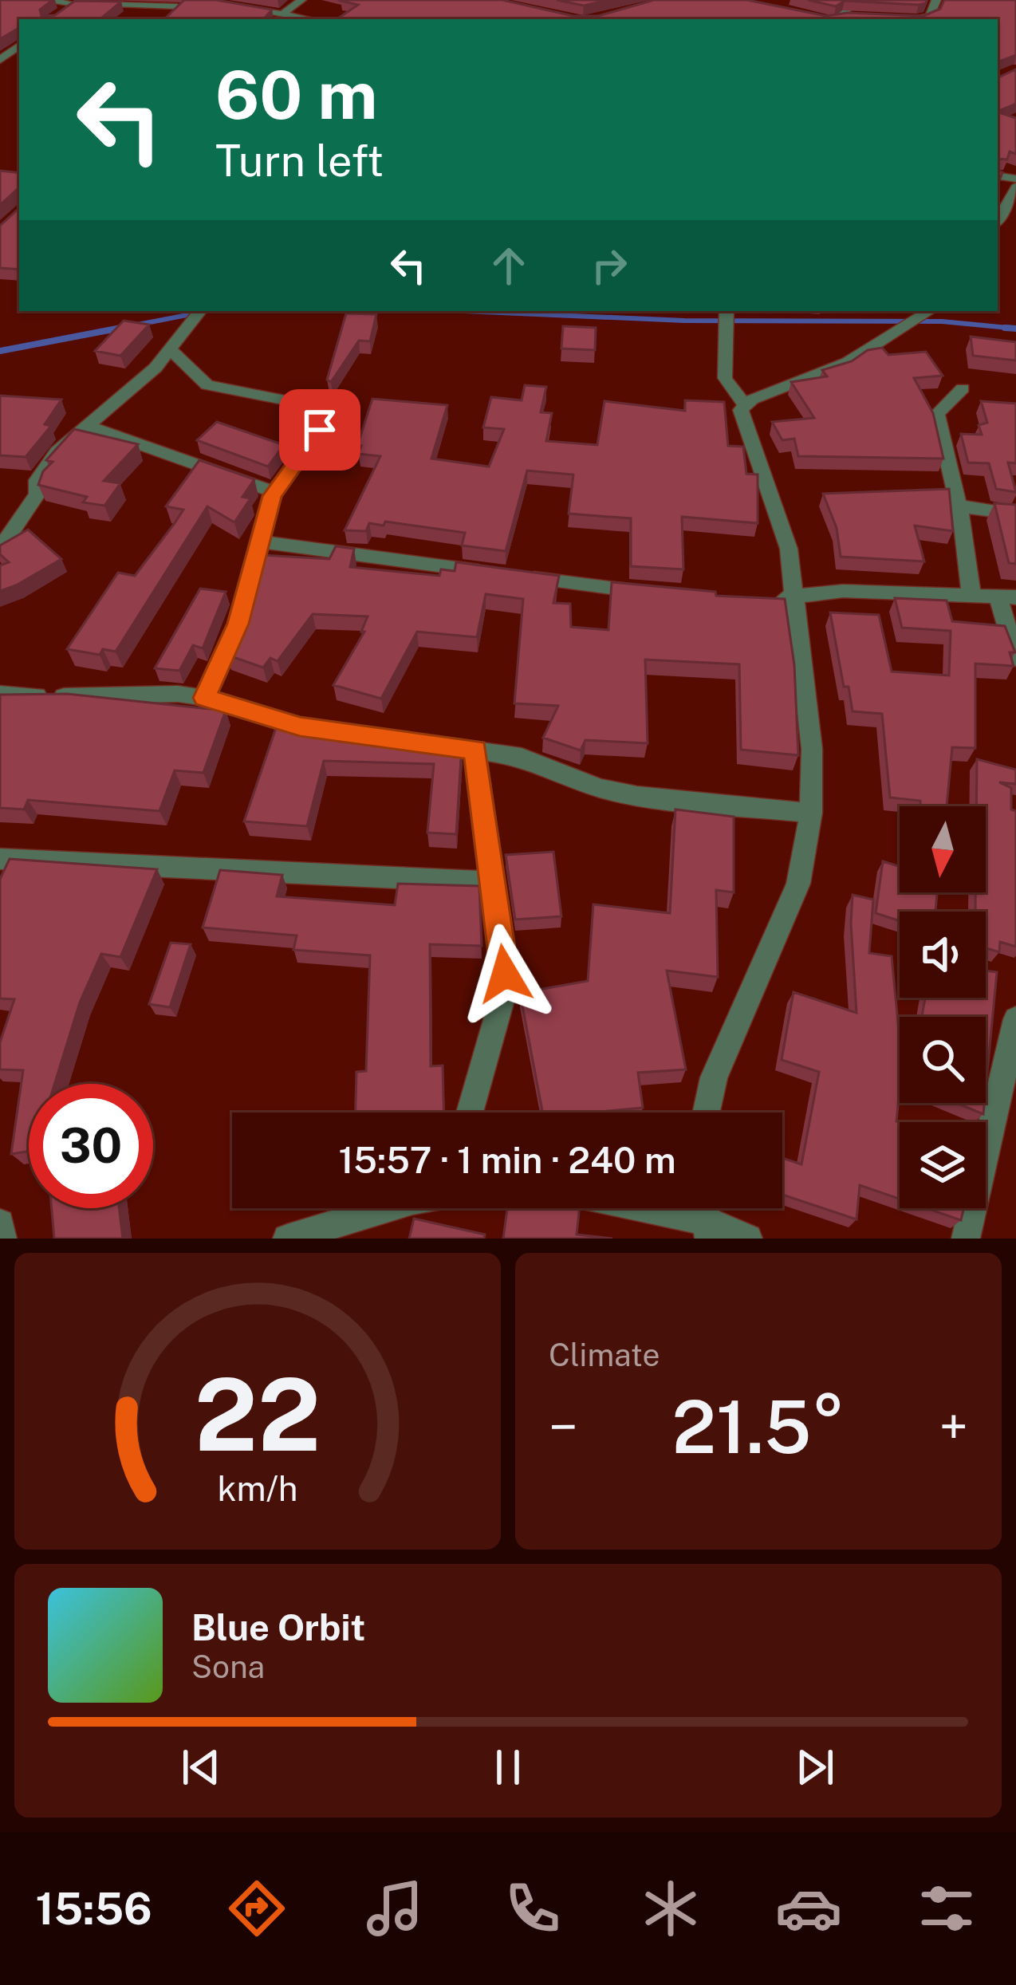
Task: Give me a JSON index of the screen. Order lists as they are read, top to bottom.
{
  "north": "bottom",
  "page": {
    "turn": ["60 m", "Turn left"],
    "limit": "30",
    "trip": "15:57 · 1 min · 240 m",
    "tile": "Climate",
    "heat": ["−", "21.5°", "+"],
    "song": ["Blue Orbit", "Sona"],
    "tabs": "15:56",
    "gauge": ["22", "km/h"]
  }
}
